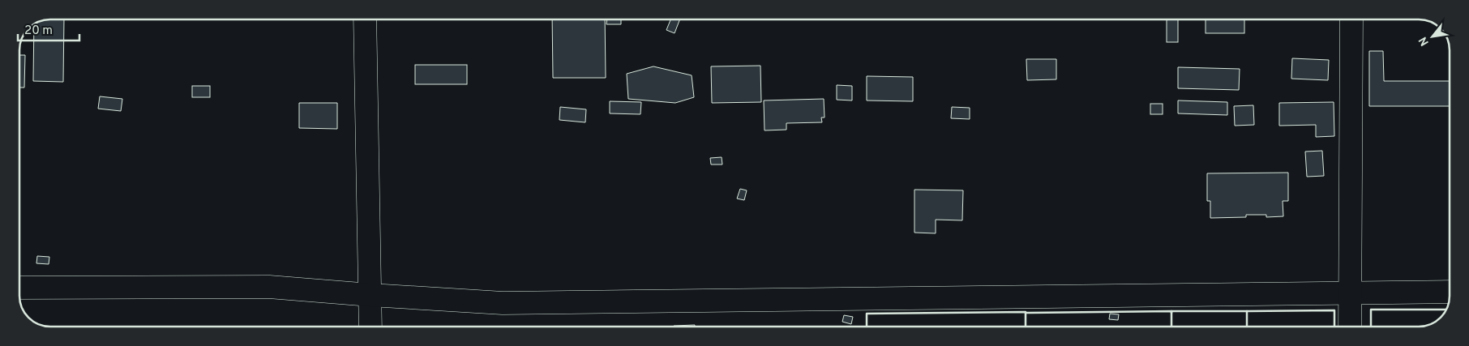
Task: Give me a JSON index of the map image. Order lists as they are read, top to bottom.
{
  "scale_bar": "20 m",
  "north": "bottom left"
}
